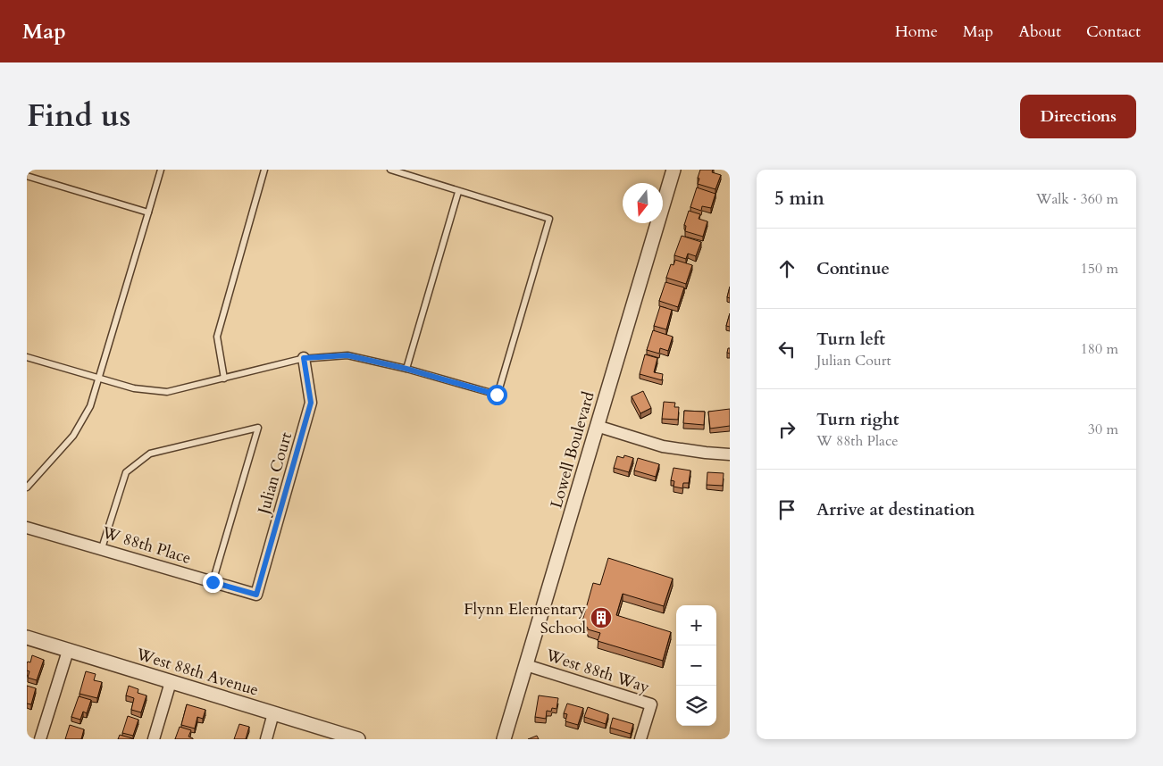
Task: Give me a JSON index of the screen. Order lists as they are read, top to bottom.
{
  "streets": {
    "street": [
      "Lowell Boulevard",
      "Julian Court",
      "W 88th Place",
      "West 88th Way",
      "West 88th Avenue"
    ]
  },
  "crossings": [
    ["Lowell Boulevard", "West 88th Way"],
    ["Julian Court", "W 88th Place"]
  ],
  "places": {
    "building": ["Flynn Elementary School"]
  },
  "north": "bottom",
  "page": {
    "header": "Map",
    "nav": [
      "Home",
      "Map",
      "About",
      "Contact"
    ],
    "title": "Find us",
    "buttons": "Directions",
    "heading": ["5 min", "Walk · 360 m"],
    "list": [
      ["Continue", "150 m"],
      ["Turn left", "Julian Court", "180 m"],
      ["Turn right", "W 88th Place", "30 m"],
      "Arrive at destination"
    ],
    "map_buttons": ["+", "−"]
  }
}
